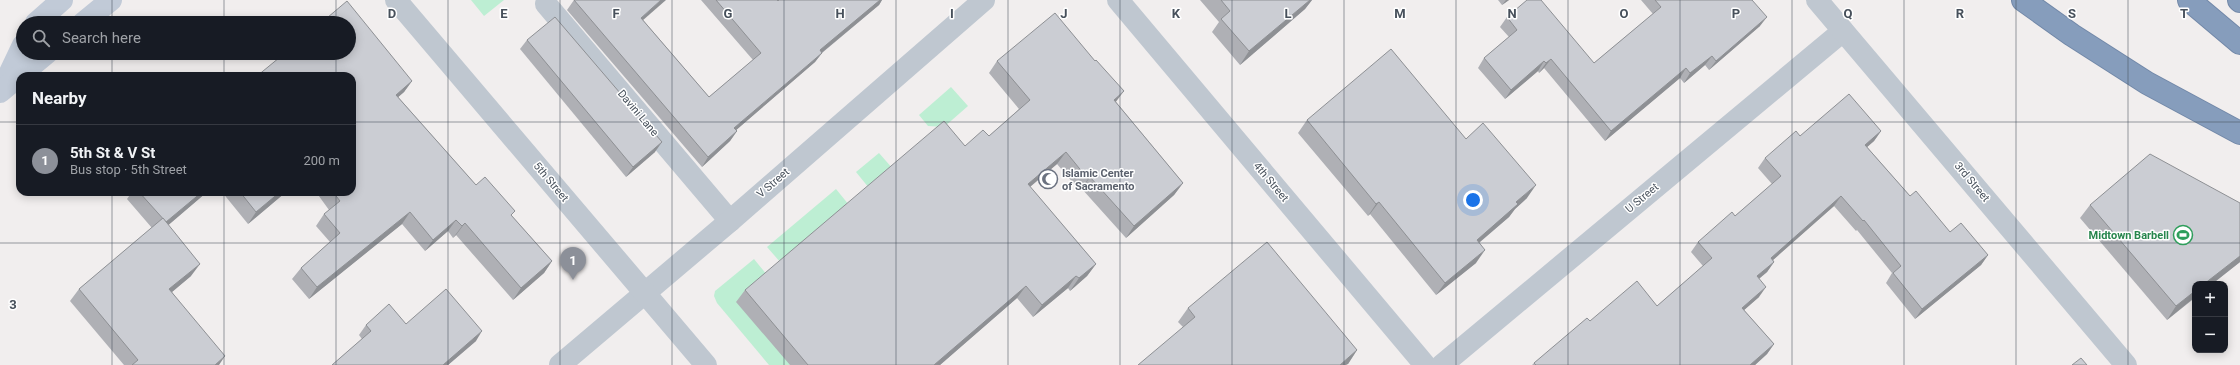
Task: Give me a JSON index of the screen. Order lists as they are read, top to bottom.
{
  "streets": {
    "street": [
      "Davini Lane",
      "5th Street",
      "4th Street",
      "3rd Street",
      "V Street",
      "U Street"
    ]
  },
  "crossings": [
    ["Davini Lane", "V Street"],
    ["5th Street", "V Street"],
    ["3rd Street", "U Street"]
  ],
  "places": {
    "mosque": ["Islamic Center of Sacramento"],
    "sports": ["Midtown Barbell"]
  },
  "page": {
    "search": "Search here",
    "heading": "Nearby",
    "list": [
      {
        "mark": "1",
        "name": "5th St & V St",
        "note": "Bus stop · 5th Street",
        "value": "200 m"
      }
    ],
    "pins": "1",
    "map_buttons": ["+", "−"]
  },
  "grid": {
    "columns": [
      "D",
      "E",
      "F",
      "G",
      "H",
      "I",
      "J",
      "K",
      "L",
      "M",
      "N",
      "O",
      "P",
      "Q",
      "R",
      "S",
      "T"
    ],
    "rows": ["3"]
  }
}
